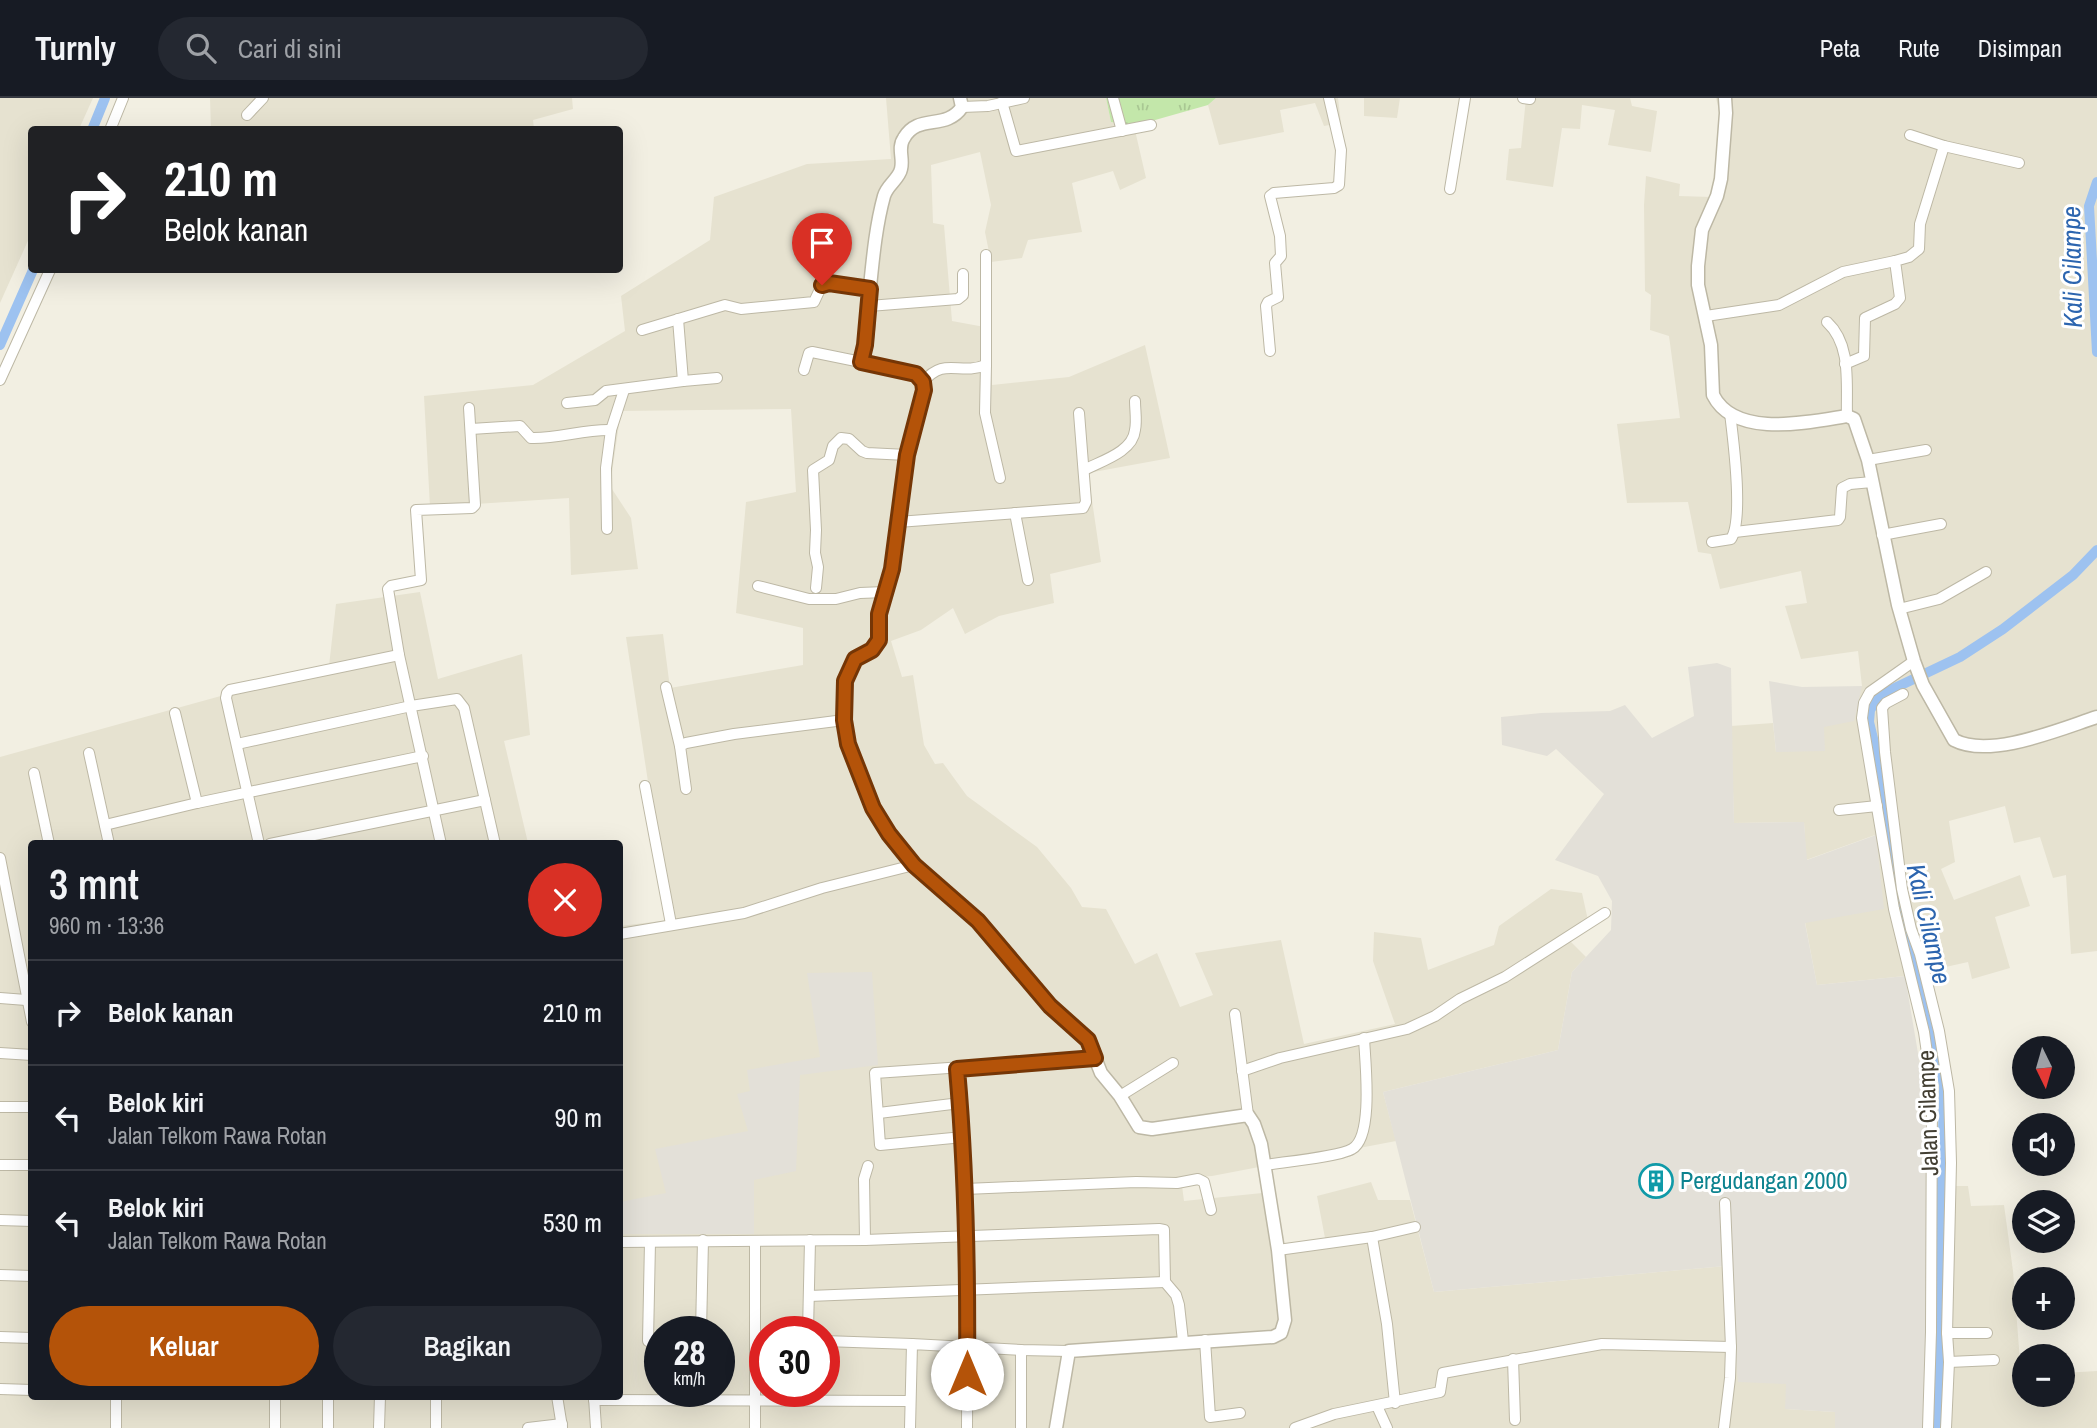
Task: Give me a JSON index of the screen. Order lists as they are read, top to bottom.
{
  "streets": {
    "street": ["Jalan Cilampe"]
  },
  "water": ["Kali Cilampe"],
  "places": {
    "building": ["Pergudangan 2000"]
  },
  "north": "bottom",
  "page": {
    "header": "Turnly",
    "search": "Cari di sini",
    "nav": ["Peta", "Rute", "Disimpan"],
    "turn": ["210 m", "Belok kanan"],
    "heading": ["3 mnt", "960 m · 13:36"],
    "list": [
      {
        "name": "Belok kanan",
        "value": "210 m"
      },
      {
        "name": "Belok kiri",
        "note": "Jalan Telkom Rawa Rotan",
        "value": "90 m"
      },
      {
        "name": "Belok kiri",
        "note": "Jalan Telkom Rawa Rotan",
        "value": "530 m"
      }
    ],
    "map_buttons": ["+", "−"],
    "buttons": ["Keluar", "Bagikan"],
    "speed": "28 km/h",
    "limit": "30"
  }
}
